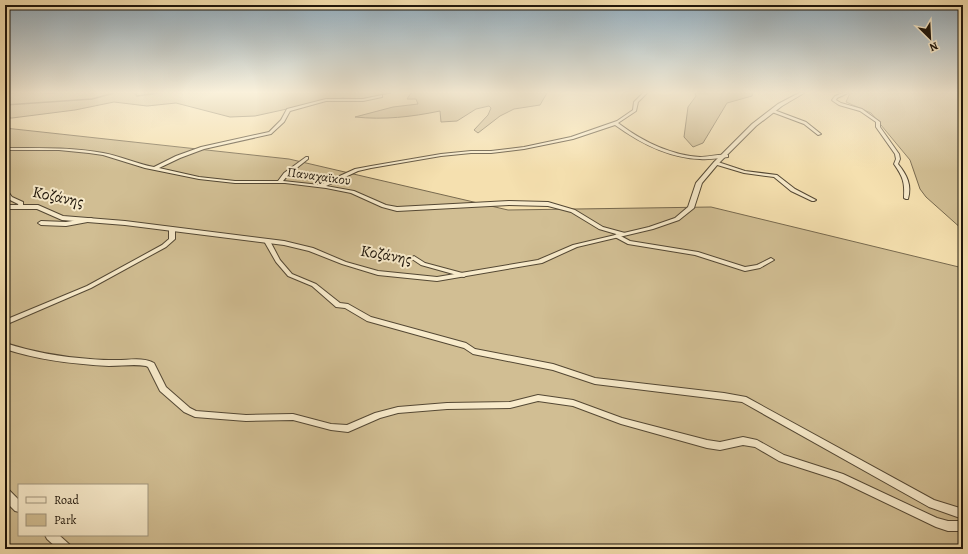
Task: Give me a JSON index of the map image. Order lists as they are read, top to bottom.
{
  "streets": {
    "street": ["Παναχαϊκου", "Κοζάνης"]
  },
  "crossings": [
    ["Παναχαϊκου", "Κοζάνης"]
  ],
  "legend": ["Road", "Park"],
  "north": "bottom right"
}
